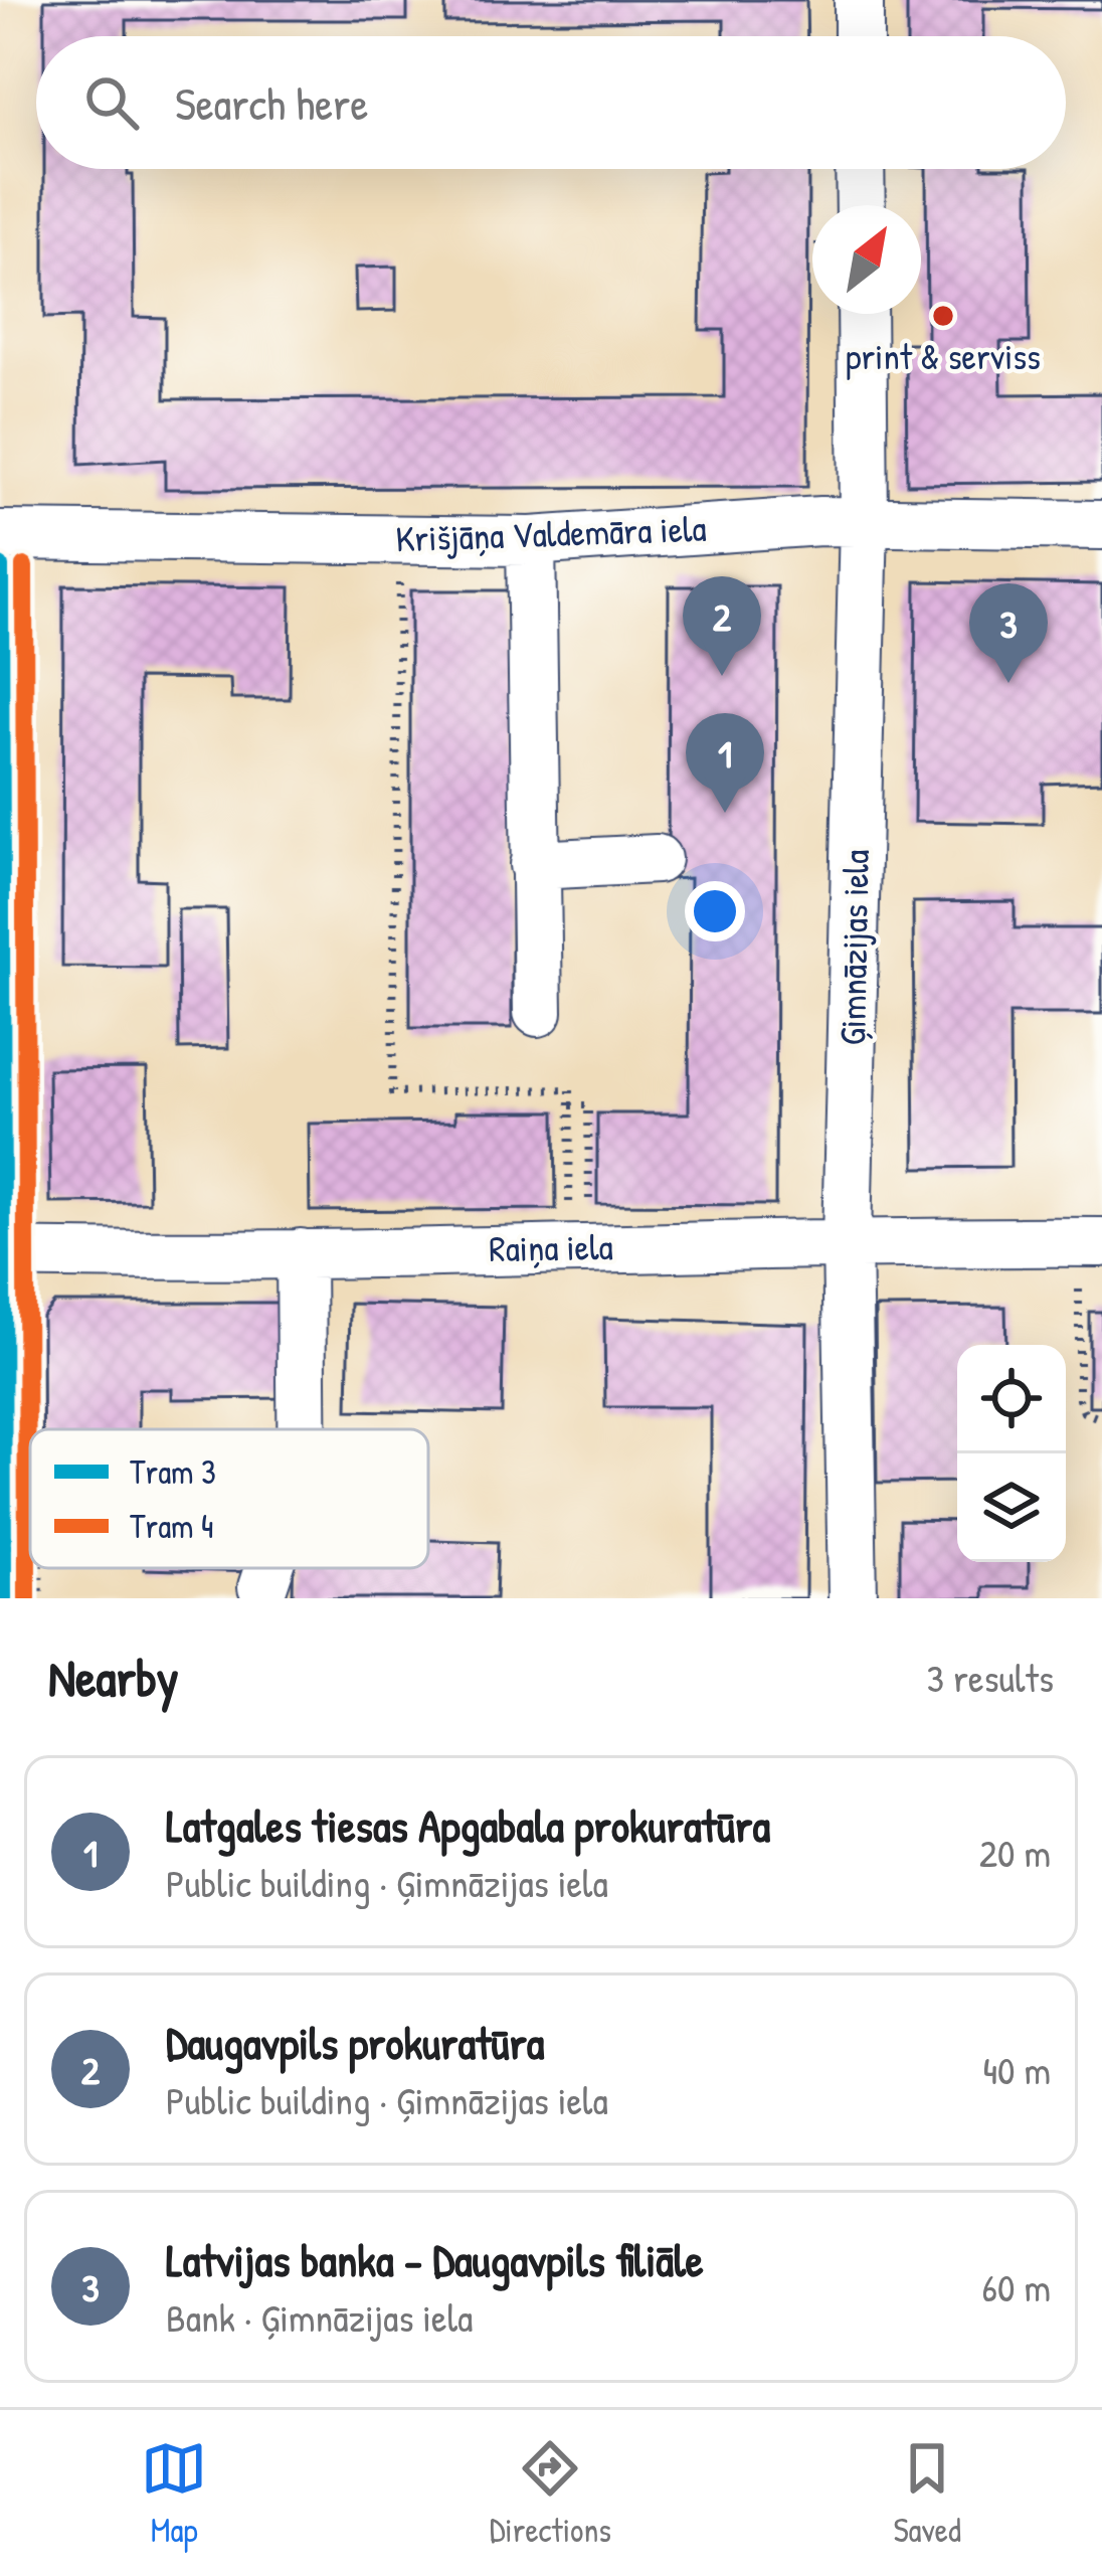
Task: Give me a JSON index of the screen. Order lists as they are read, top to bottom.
{
  "streets": {
    "street": ["Krišjāņa Valdemāra iela", "Ģimnāzijas iela", "Raiņa iela"]
  },
  "crossings": [
    ["Krišjāņa Valdemāra iela", "Ģimnāzijas iela"],
    ["Ģimnāzijas iela", "Raiņa iela"]
  ],
  "places": ["print & serviss"],
  "lines": ["tram line 3", "tram line 4"],
  "legend": ["Tram 3", "Tram 4"],
  "north": "top right",
  "page": {
    "search": "Search here",
    "pins": ["2", "3", "1"],
    "heading": ["Nearby", "3 results"],
    "list": [
      {
        "mark": "1",
        "name": "Latgales tiesas Apgabala prokuratūra",
        "note": "Public building · Ģimnāzijas iela",
        "value": "20 m"
      },
      {
        "mark": "2",
        "name": "Daugavpils prokuratūra",
        "note": "Public building · Ģimnāzijas iela",
        "value": "40 m"
      },
      {
        "mark": "3",
        "name": "Latvijas banka - Daugavpils filiāle",
        "note": "Bank · Ģimnāzijas iela",
        "value": "60 m"
      }
    ],
    "nav": ["Map", "Directions", "Saved"]
  }
}
